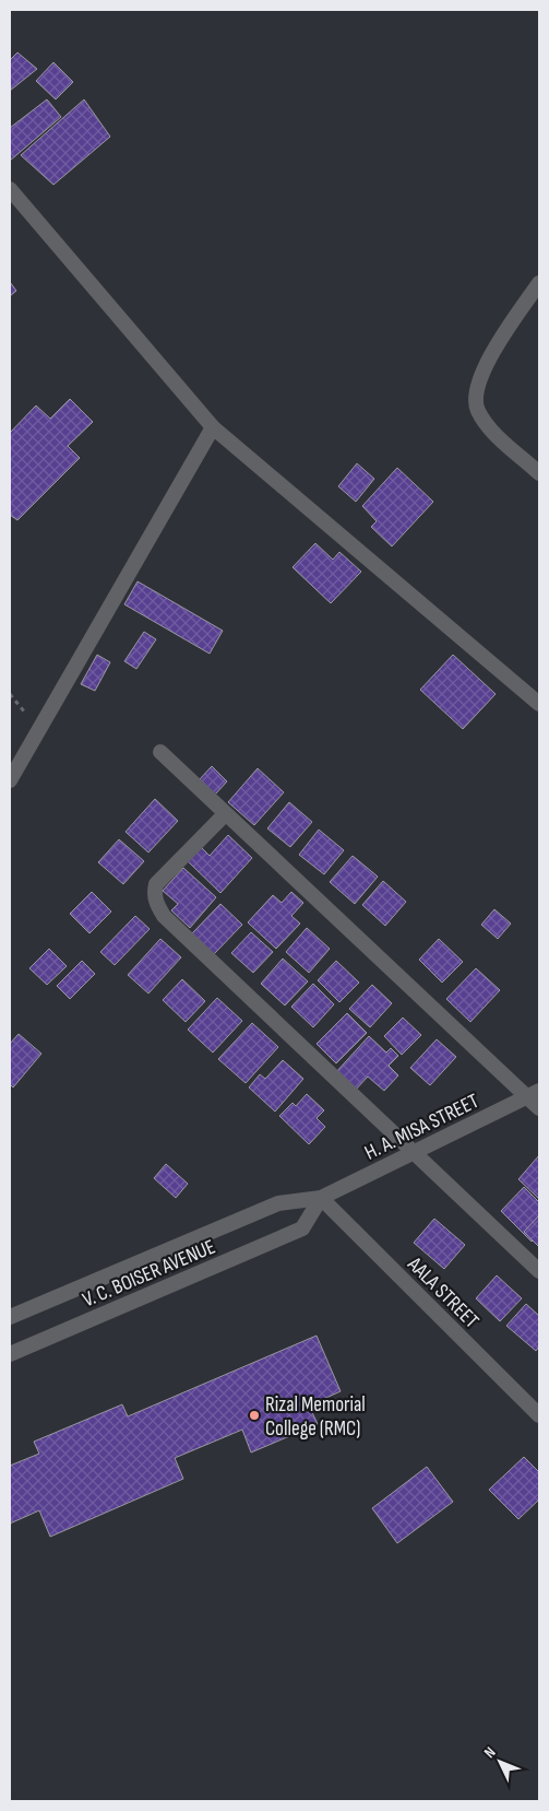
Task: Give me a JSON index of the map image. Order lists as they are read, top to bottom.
{
  "streets": {
    "street": ["H. A. MISA STREET", "V. C. BOISER AVENUE", "AALA STREET"]
  },
  "crossings": [
    ["H. A. MISA STREET", "V. C. BOISER AVENUE"],
    ["H. A. MISA STREET", "AALA STREET"],
    ["V. C. BOISER AVENUE", "AALA STREET"]
  ],
  "places": ["Rizal Memorial College (RMC)"],
  "north": "top left"
}
